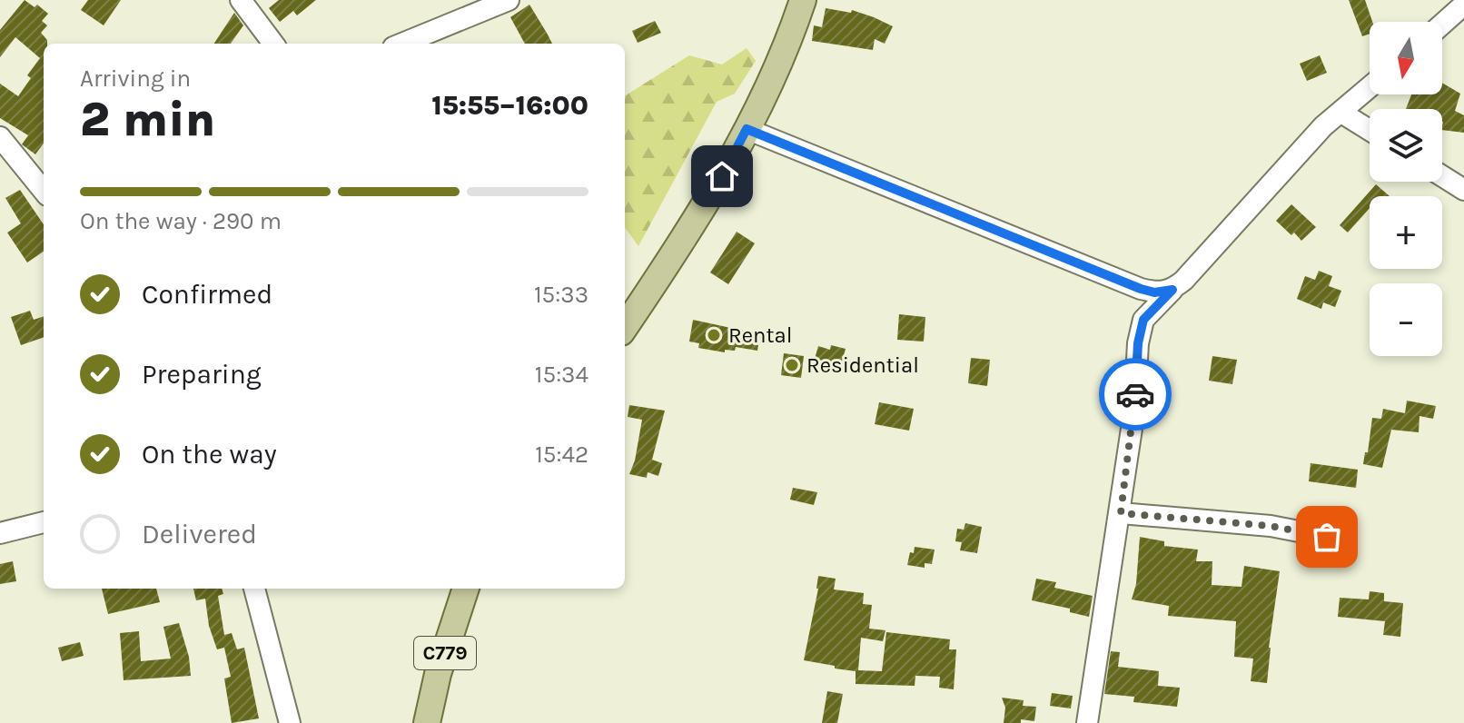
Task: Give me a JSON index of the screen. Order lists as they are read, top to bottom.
{
  "streets": {
    "main road": ["C779"]
  },
  "places": ["Rental", "Residential"],
  "north": "bottom",
  "page": {
    "map_buttons": ["+", "−"],
    "heading": ["2 min", "Arriving in", "15:55–16:00"],
    "bar": "On the way · 290 m",
    "list": [
      ["Confirmed", "15:33"],
      ["Preparing", "15:34"],
      ["On the way", "15:42"],
      "Delivered"
    ]
  }
}
